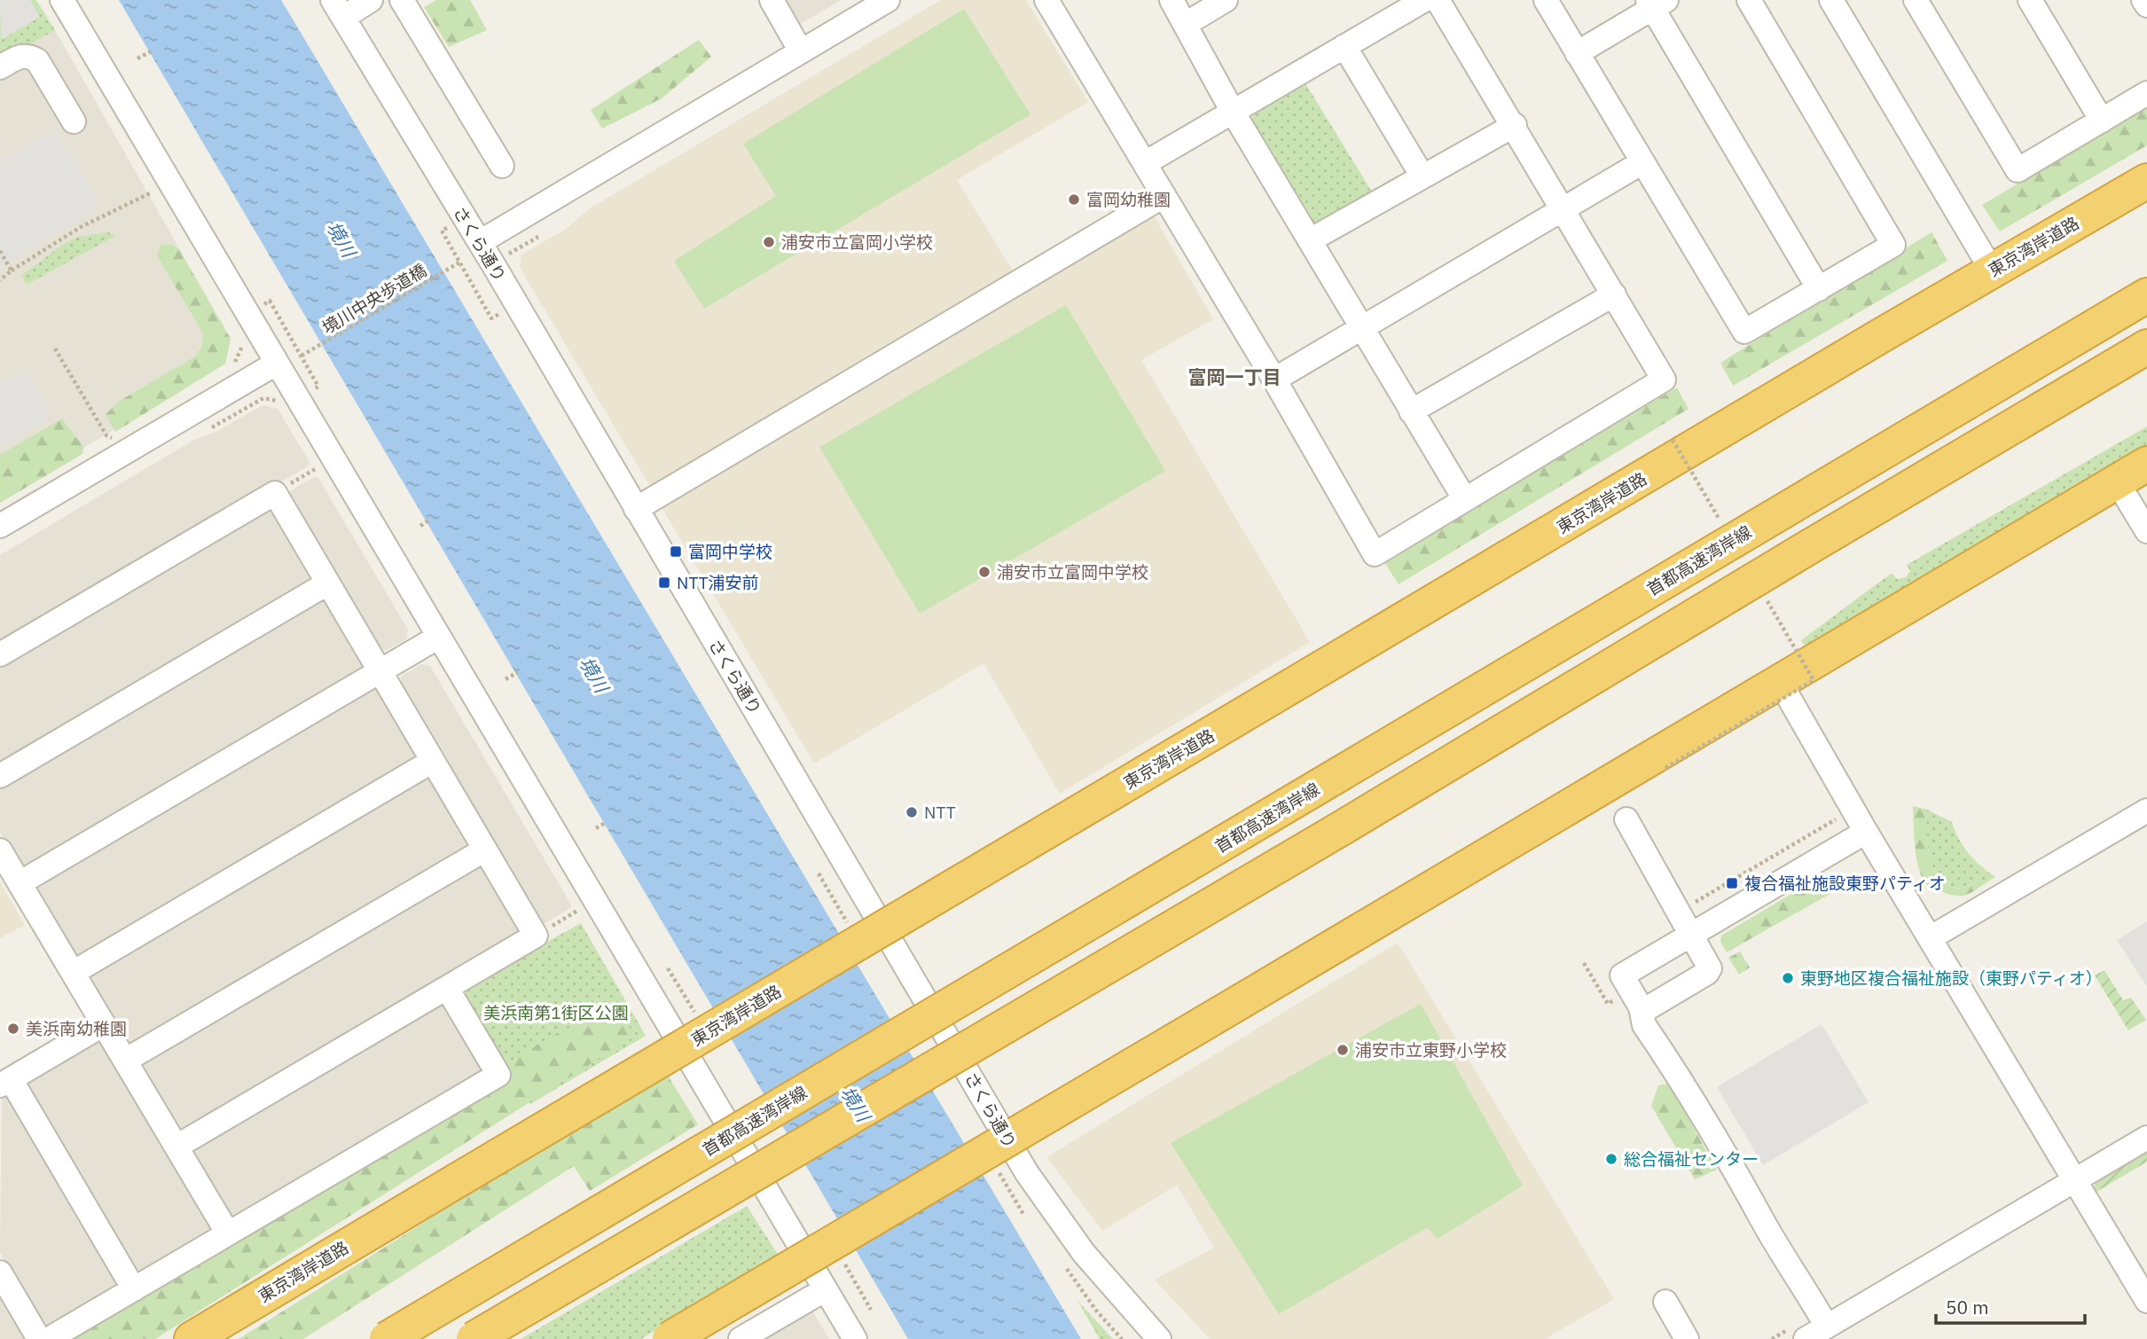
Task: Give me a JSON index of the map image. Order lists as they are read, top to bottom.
{
  "streets": {
    "highway": ["東京湾岸道路", "首都高速湾岸線"],
    "street": ["さくら通り"],
    "path": ["境川中央歩道橋"]
  },
  "districts": ["富岡一丁目"],
  "water": ["境川"],
  "parks": ["美浜南第1街区公園"],
  "places": {
    "other": [
      "富岡幼稚園",
      "浦安市立富岡小学校",
      "浦安市立富岡中学校",
      "NTT",
      "東野地区複合福祉施設（東野パティオ）",
      "美浜南幼稚園",
      "浦安市立東野小学校",
      "総合福祉センター"
    ],
    "transit": ["富岡中学校", "NTT浦安前", "複合福祉施設東野パティオ"]
  },
  "scale_bar": "50 m"
}
